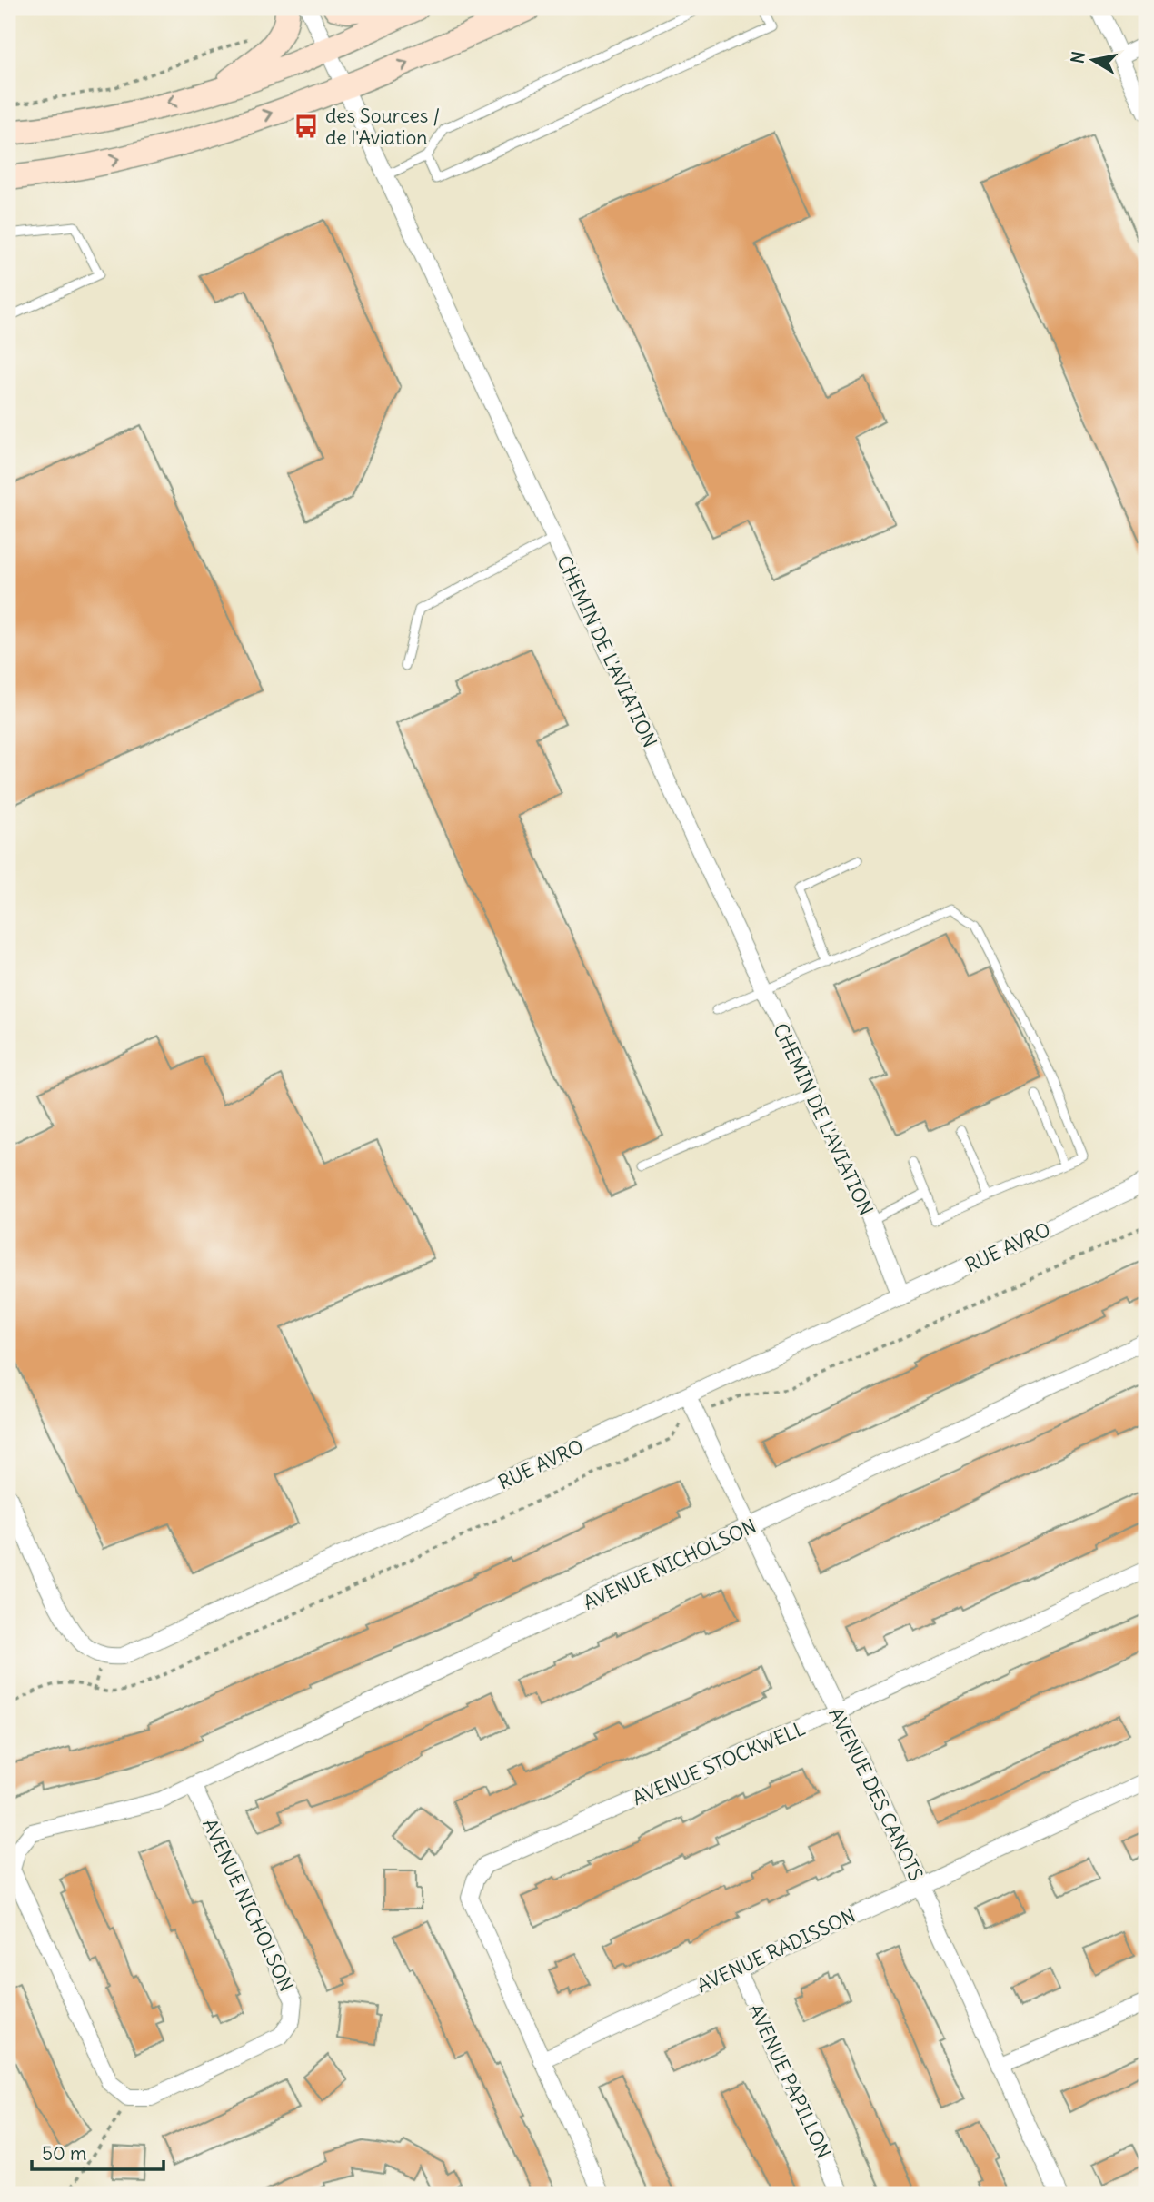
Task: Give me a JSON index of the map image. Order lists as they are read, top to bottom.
{
  "streets": {
    "street": [
      "CHEMIN DE L'AVIATION",
      "RUE AVRO",
      "AVENUE NICHOLSON",
      "AVENUE STOCKWELL",
      "AVENUE DES CANOTS",
      "AVENUE RADISSON",
      "AVENUE PAPILLON"
    ]
  },
  "crossings": [
    ["CHEMIN DE L'AVIATION", "RUE AVRO"],
    ["RUE AVRO", "AVENUE DES CANOTS"],
    ["AVENUE NICHOLSON", "AVENUE DES CANOTS"],
    ["AVENUE STOCKWELL", "AVENUE DES CANOTS"],
    ["AVENUE STOCKWELL", "AVENUE RADISSON"],
    ["AVENUE DES CANOTS", "AVENUE RADISSON"],
    ["AVENUE RADISSON", "AVENUE PAPILLON"]
  ],
  "places": {
    "bus stop": ["des Sources / de l'Aviation"]
  },
  "scale_bar": "50 m",
  "north": "left"
}
